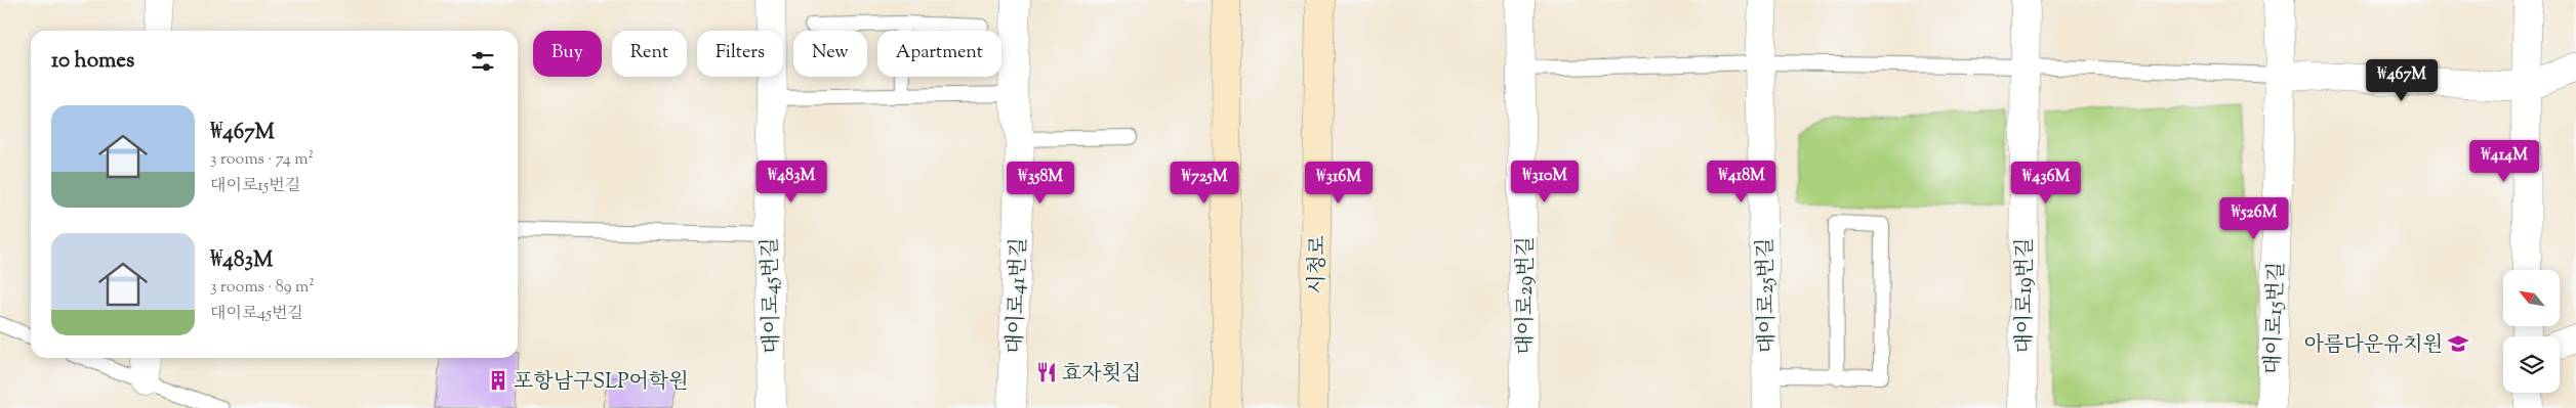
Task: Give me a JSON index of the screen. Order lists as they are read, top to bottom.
{
  "streets": {
    "street": [
      "시청로",
      "대이로45번길",
      "대이로41번길",
      "대이로29번길",
      "대이로25번길",
      "대이로19번길",
      "대이로15번길"
    ]
  },
  "places": {
    "school or university": ["아름다운유치원"],
    "restaurant": ["효자횟집"],
    "building": ["포항남구SLP어학원"]
  },
  "north": "top left",
  "page": {
    "chip": [
      "Buy",
      "Rent",
      "Filters",
      "New",
      "Apartment"
    ],
    "heading": "10 homes",
    "price": [
      "₩467M",
      "₩414M",
      "₩483M",
      "₩310M",
      "₩418M",
      "₩358M",
      "₩725M",
      "₩316M",
      "₩436M",
      "₩526M"
    ],
    "list": [
      {
        "name": "₩467M",
        "note": "3 rooms · 74 m² · 대이로15번길"
      },
      {
        "name": "₩483M",
        "note": "3 rooms · 89 m² · 대이로45번길"
      }
    ]
  }
}
